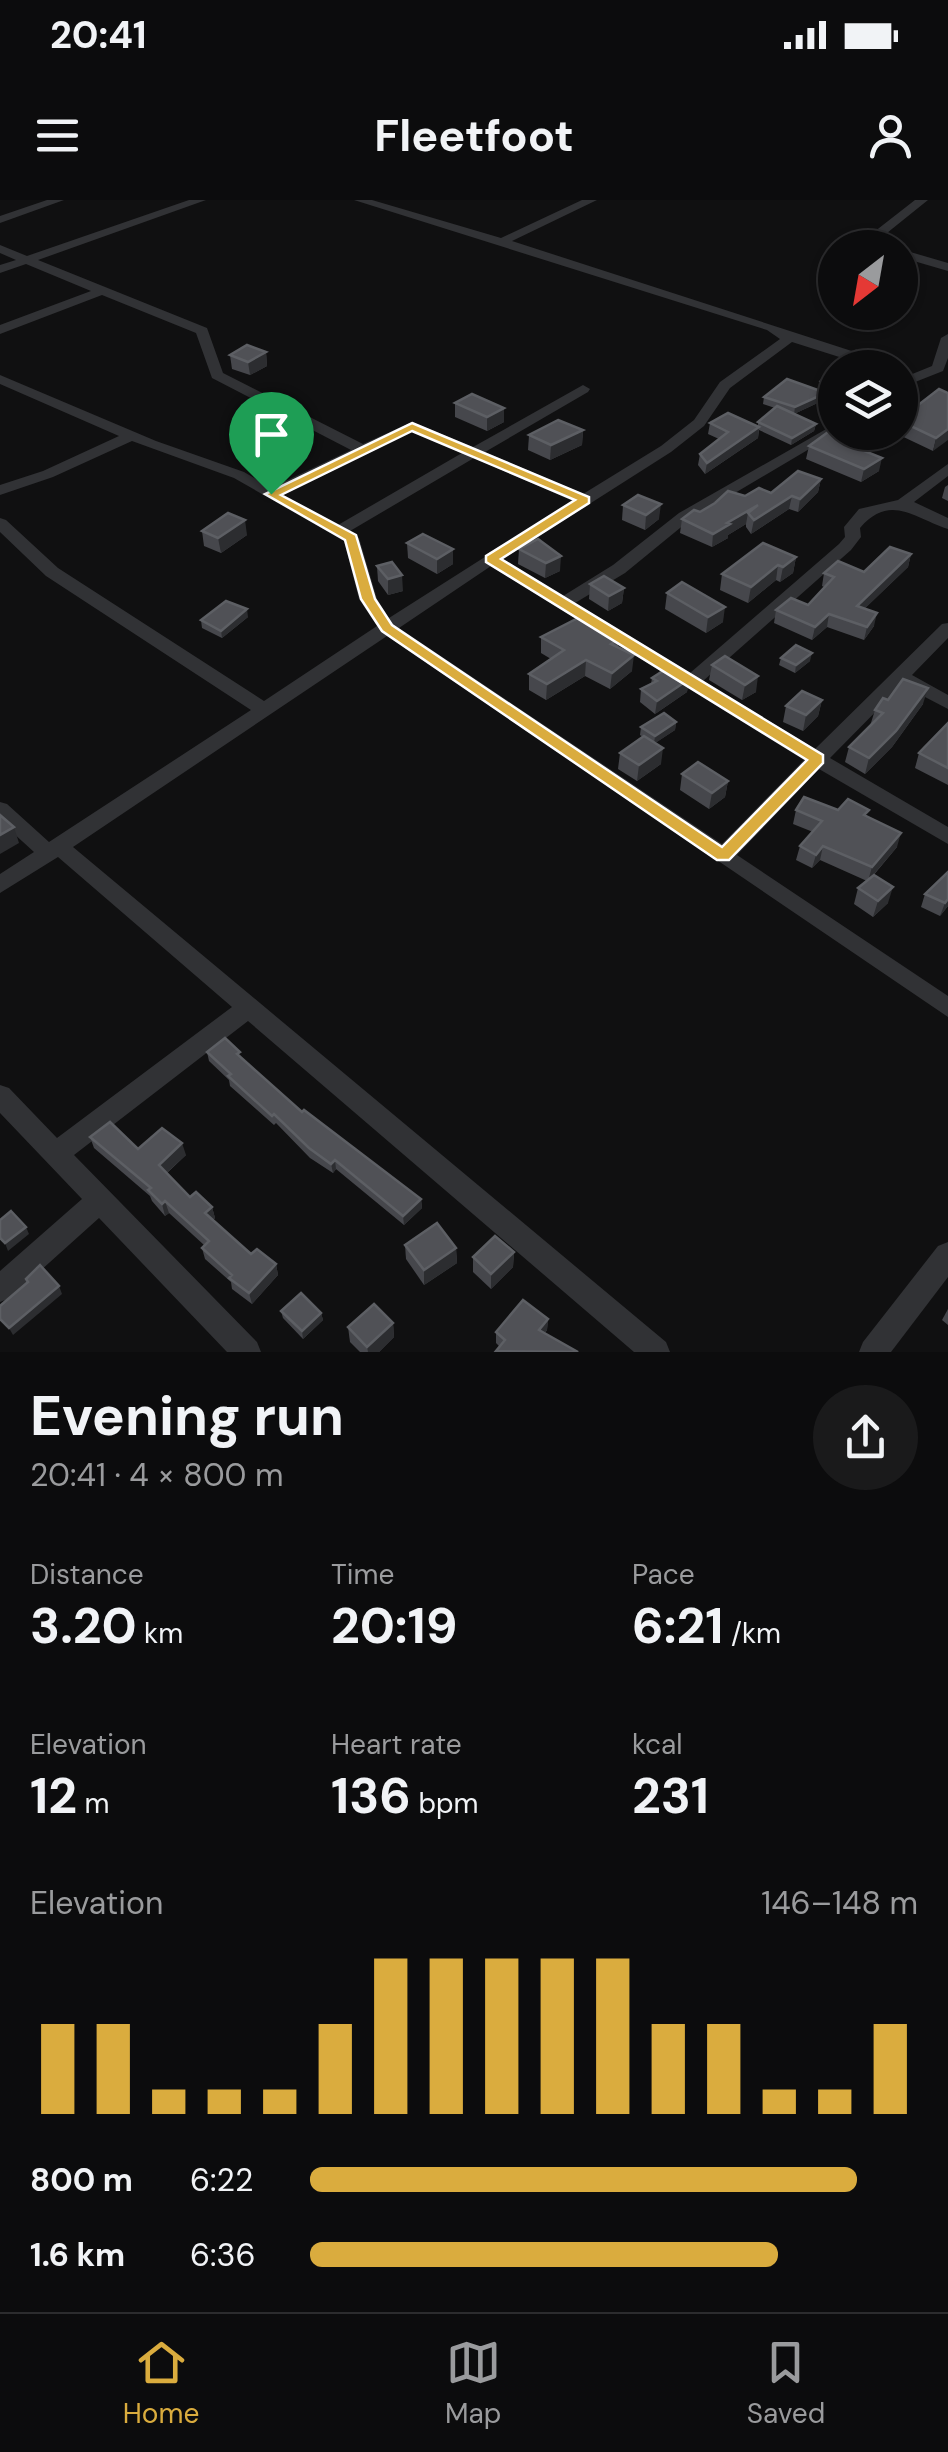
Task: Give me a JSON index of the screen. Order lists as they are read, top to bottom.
{
  "north": "bottom left",
  "page": {
    "status": "20:41",
    "header": "Fleetfoot",
    "heading": ["Evening run", "20:41 · 4 × 800 m"],
    "stats": [
      ["Distance", "3.20 km"],
      ["Time", "20:19"],
      ["Pace", "6:21 /km"],
      ["Elevation", "12 m"],
      ["Heart rate", "136 bpm"],
      ["kcal", "231"]
    ],
    "chart": ["Elevation", "146–148 m"],
    "list": [
      {
        "name": "800 m",
        "note": "6:22"
      },
      {
        "name": "1.6 km",
        "note": "6:36"
      }
    ],
    "tabs": ["Home", "Map", "Saved"]
  }
}
